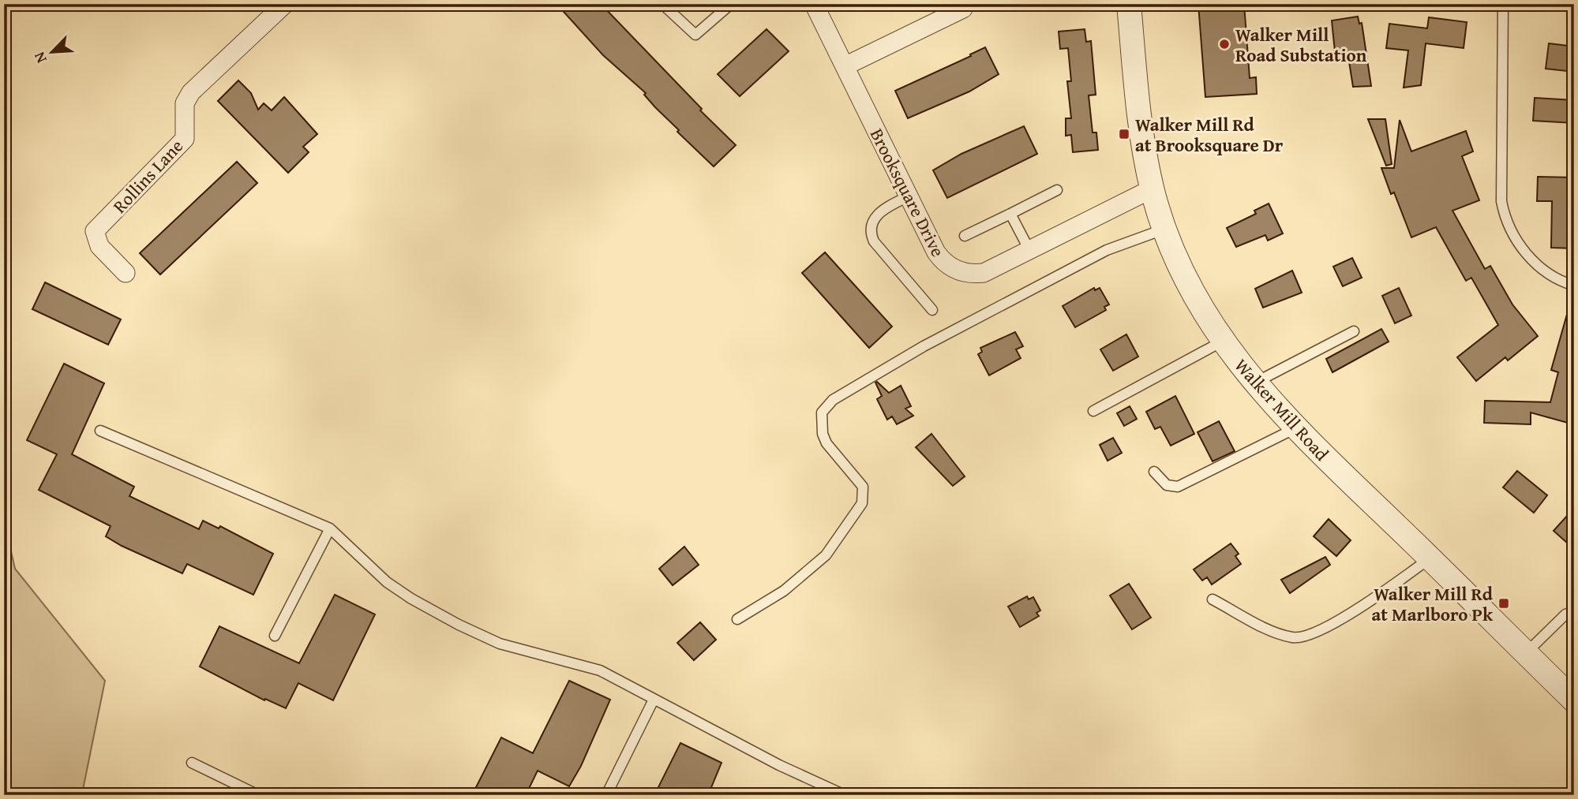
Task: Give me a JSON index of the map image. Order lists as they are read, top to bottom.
{
  "streets": {
    "street": ["Rollins Lane", "Brooksquare Drive", "Walker Mill Road"]
  },
  "crossings": [
    ["Brooksquare Drive", "Walker Mill Road"]
  ],
  "places": {
    "other": ["Walker Mill Road Substation"],
    "transit": ["Walker Mill Rd at Brooksquare Dr", "Walker Mill Rd at Marlboro Pk"]
  },
  "north": "bottom left"
}
